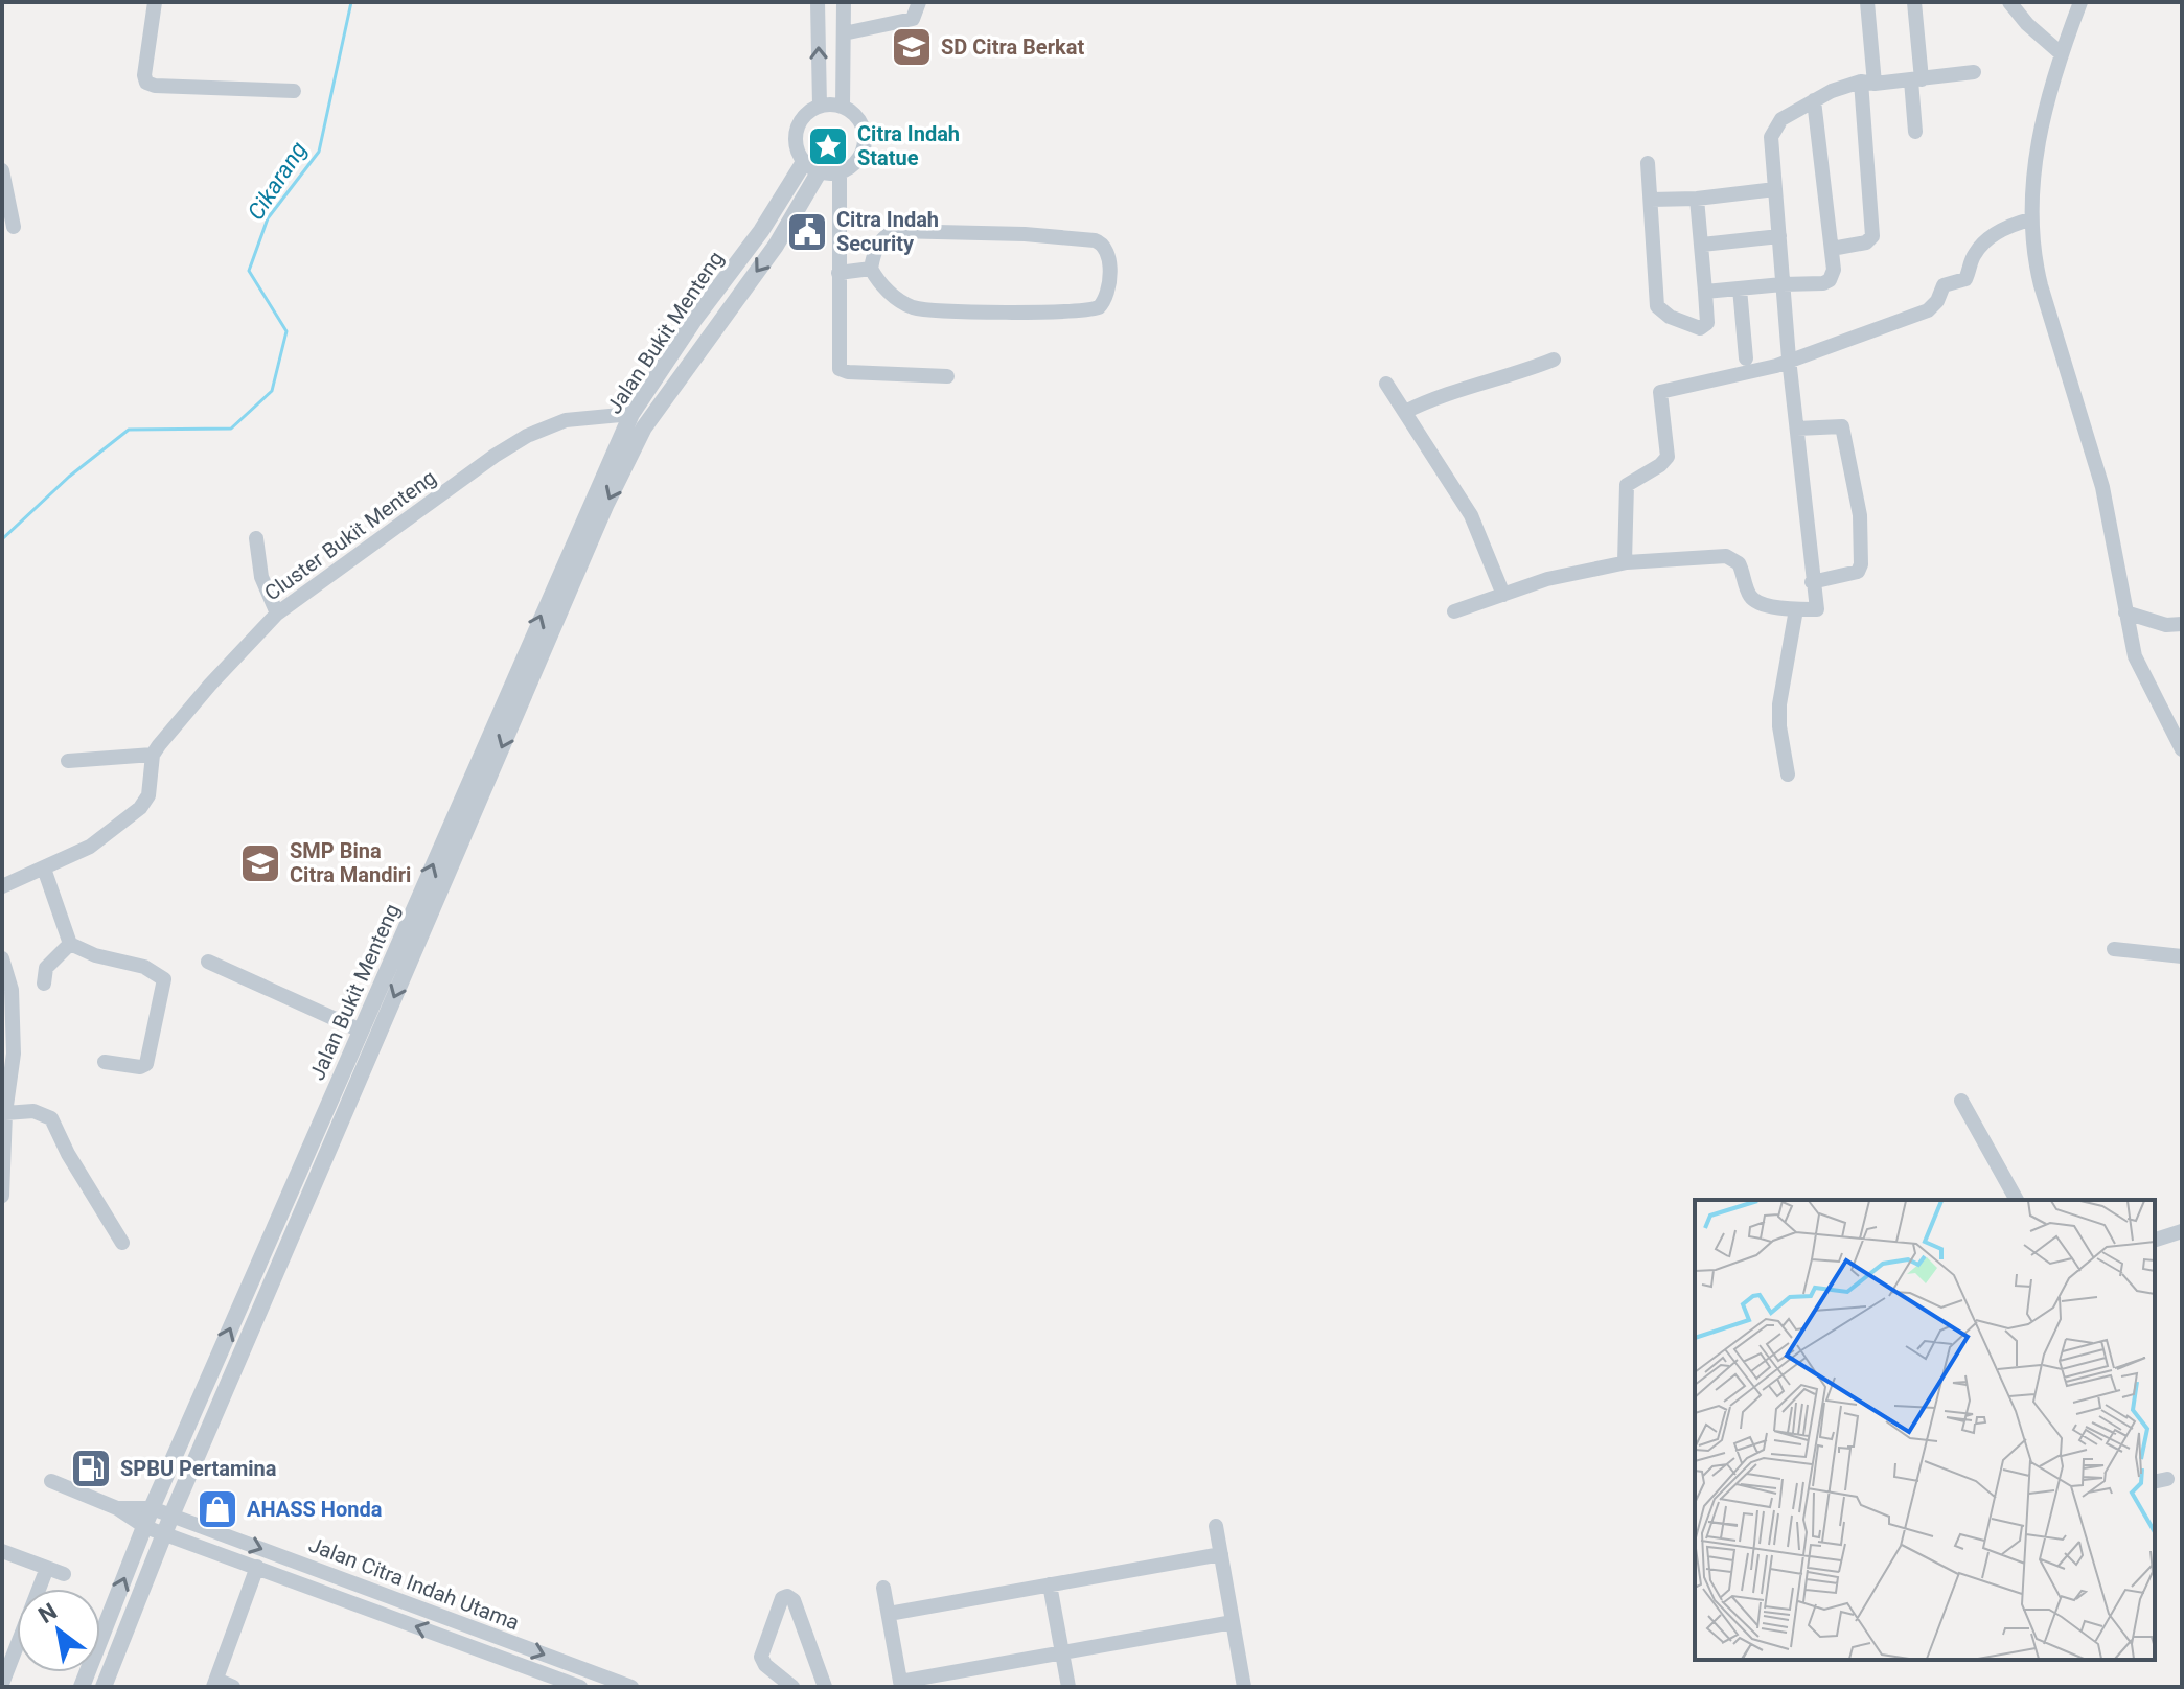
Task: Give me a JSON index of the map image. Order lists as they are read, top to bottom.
{
  "streets": {
    "street": ["Jalan Bukit Menteng", "Cluster Bukit Menteng", "Jalan Citra Indah Utama"]
  },
  "crossings": [
    ["Jalan Bukit Menteng", "Cluster Bukit Menteng"],
    ["Jalan Bukit Menteng", "Jalan Citra Indah Utama"]
  ],
  "water": ["Cikarang"],
  "places": {
    "school or university": ["SD Citra Berkat", "SMP Bina Citra Mandiri"],
    "place": ["Citra Indah Statue"],
    "public building": ["Citra Indah Security"],
    "fuel station": ["SPBU Pertamina"],
    "shop": ["AHASS Honda"]
  },
  "north": "top left"
}
